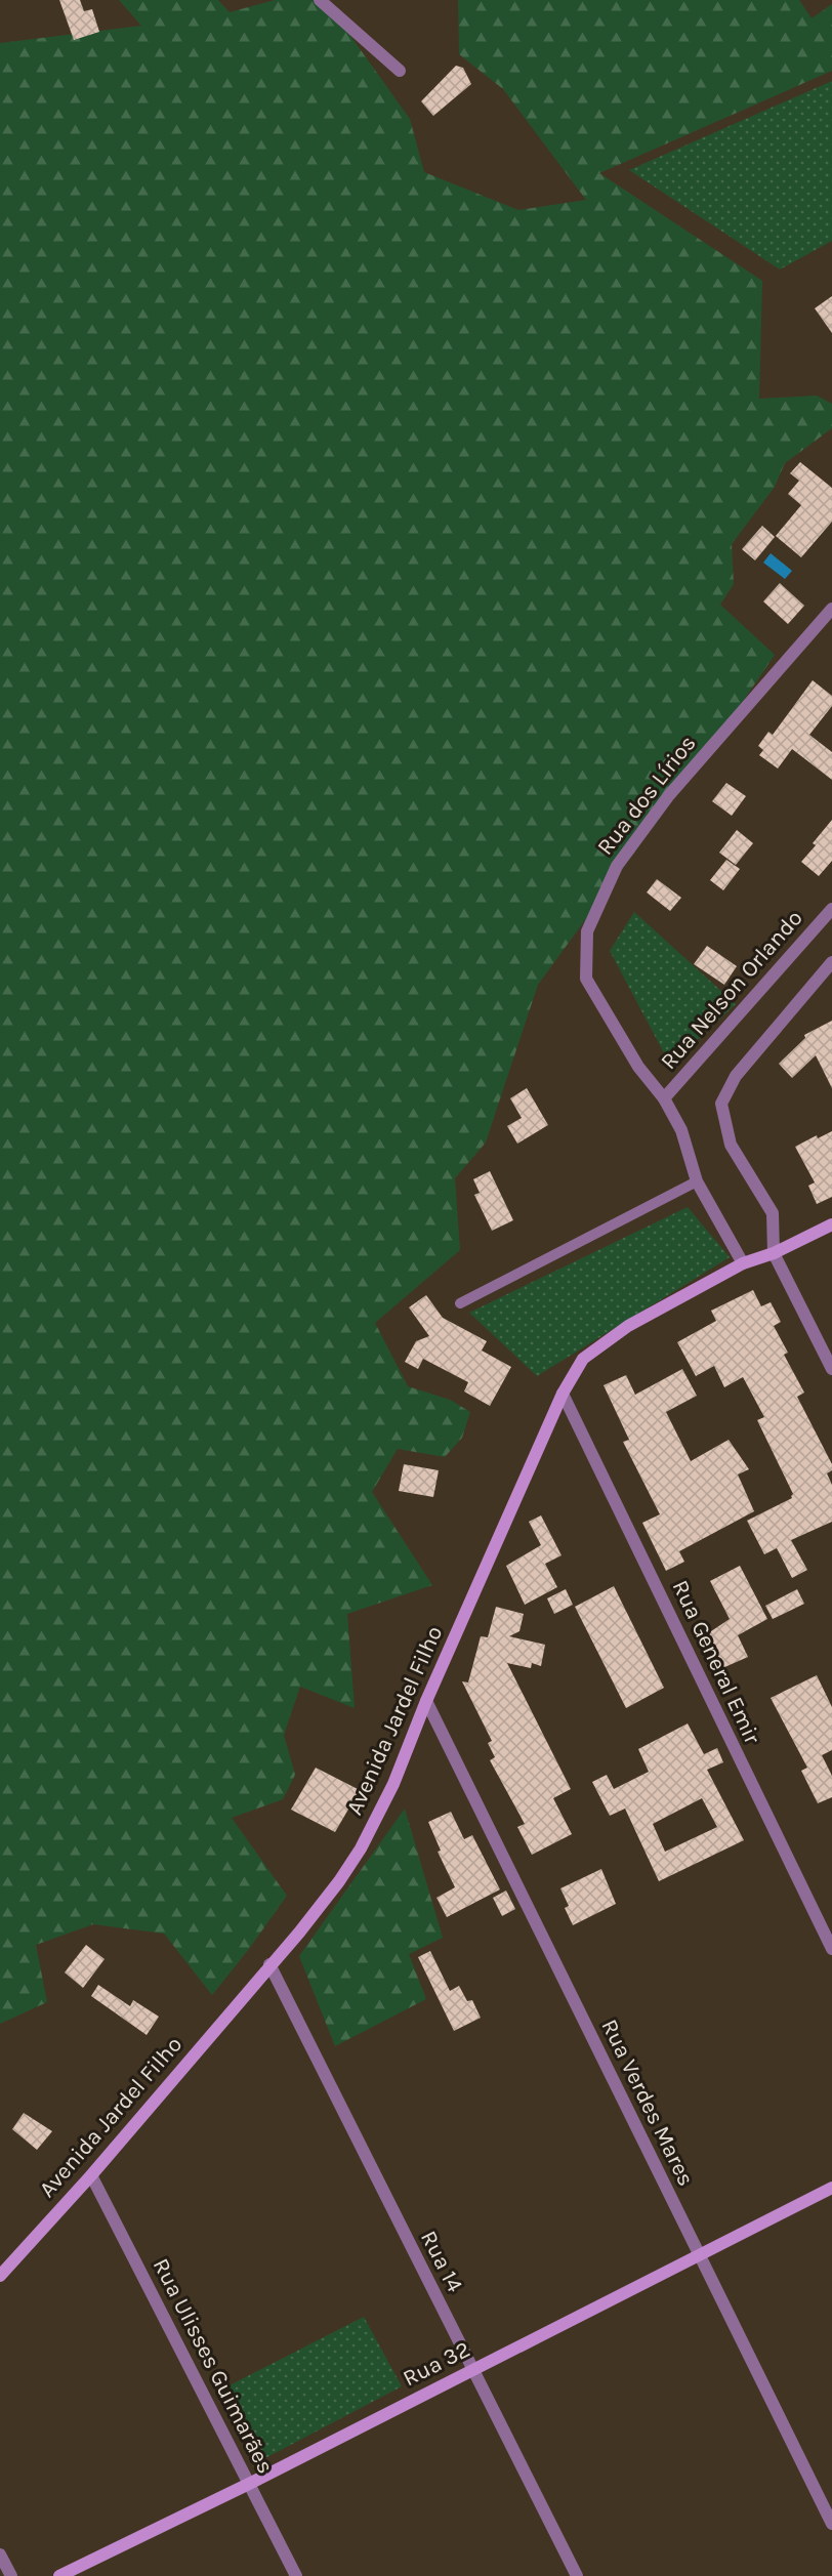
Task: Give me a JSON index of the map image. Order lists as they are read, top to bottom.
{
  "streets": {
    "main road": ["Avenida Jardel Filho", "Rua 32"],
    "street": [
      "Rua dos Lírios",
      "Rua Nelson Orlando",
      "Rua General Emir",
      "Rua Verdes Mares",
      "Rua 14",
      "Rua Ulisses Guimarães"
    ]
  },
  "crossings": [
    ["Rua dos Lírios", "Rua Nelson Orlando"],
    ["Rua dos Lírios", "Avenida Jardel Filho"],
    ["Rua General Emir", "Avenida Jardel Filho"],
    ["Avenida Jardel Filho", "Rua Verdes Mares"],
    ["Avenida Jardel Filho", "Rua 14"],
    ["Avenida Jardel Filho", "Rua Ulisses Guimarães"],
    ["Rua Verdes Mares", "Rua 32"],
    ["Rua 14", "Rua 32"],
    ["Rua 32", "Rua Ulisses Guimarães"]
  ]
}
